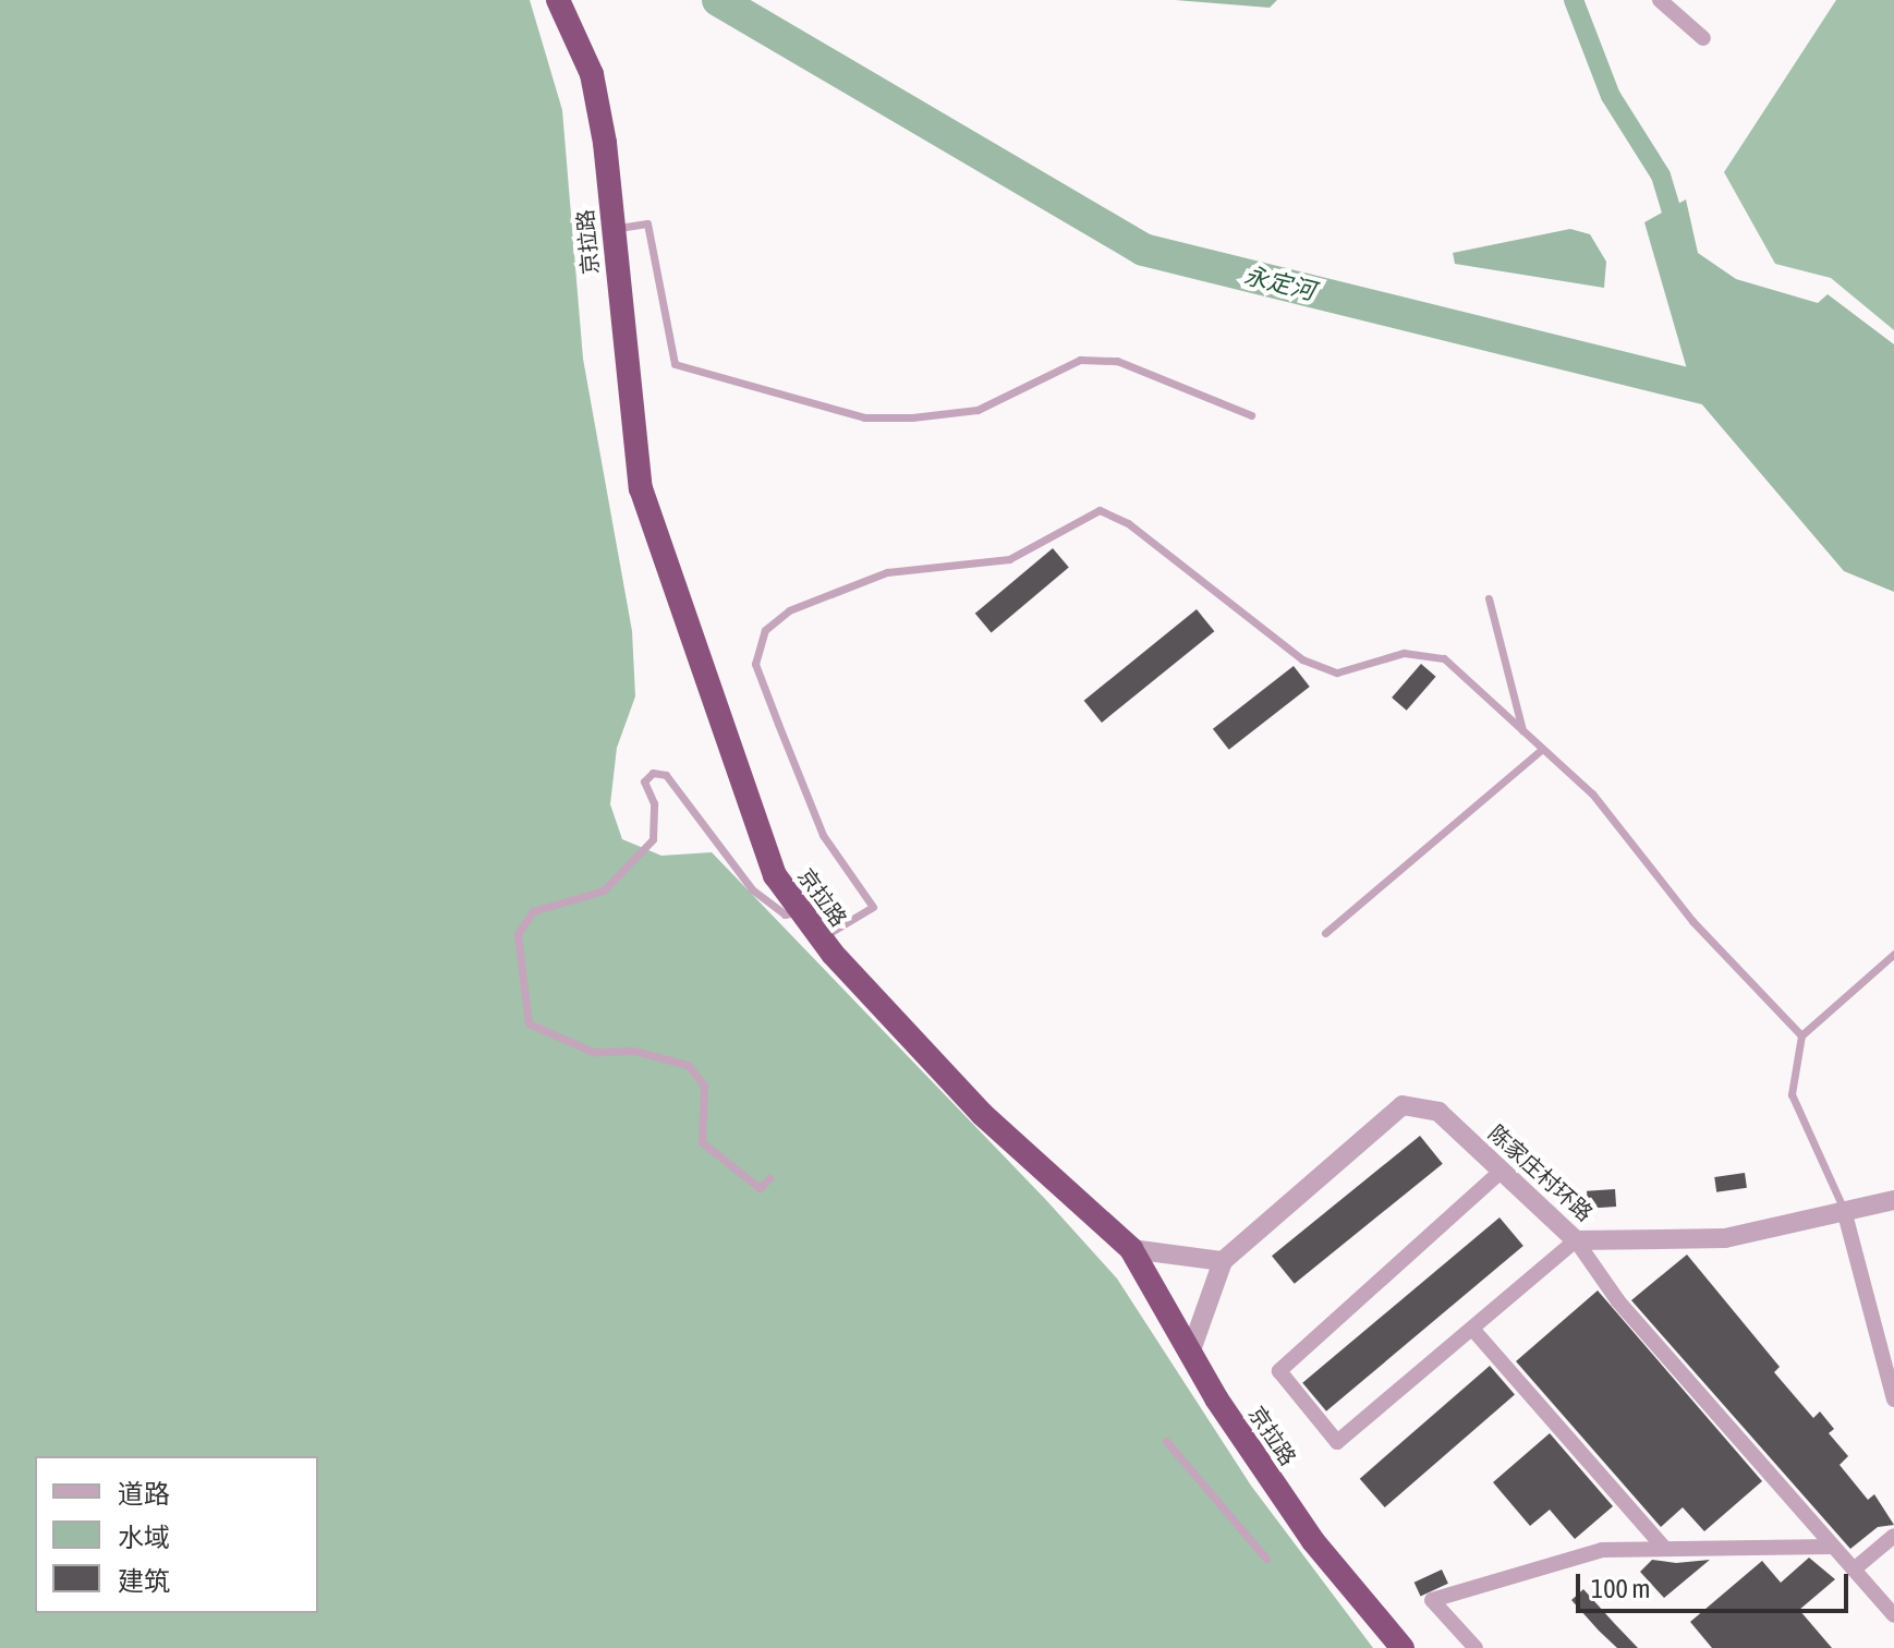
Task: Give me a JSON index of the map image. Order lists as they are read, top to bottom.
{
  "streets": {
    "highway": ["京拉路"],
    "street": ["陈家庄村环路"]
  },
  "water": ["永定河"],
  "legend": ["道路", "水域", "建筑"],
  "scale_bar": "100 m"
}
